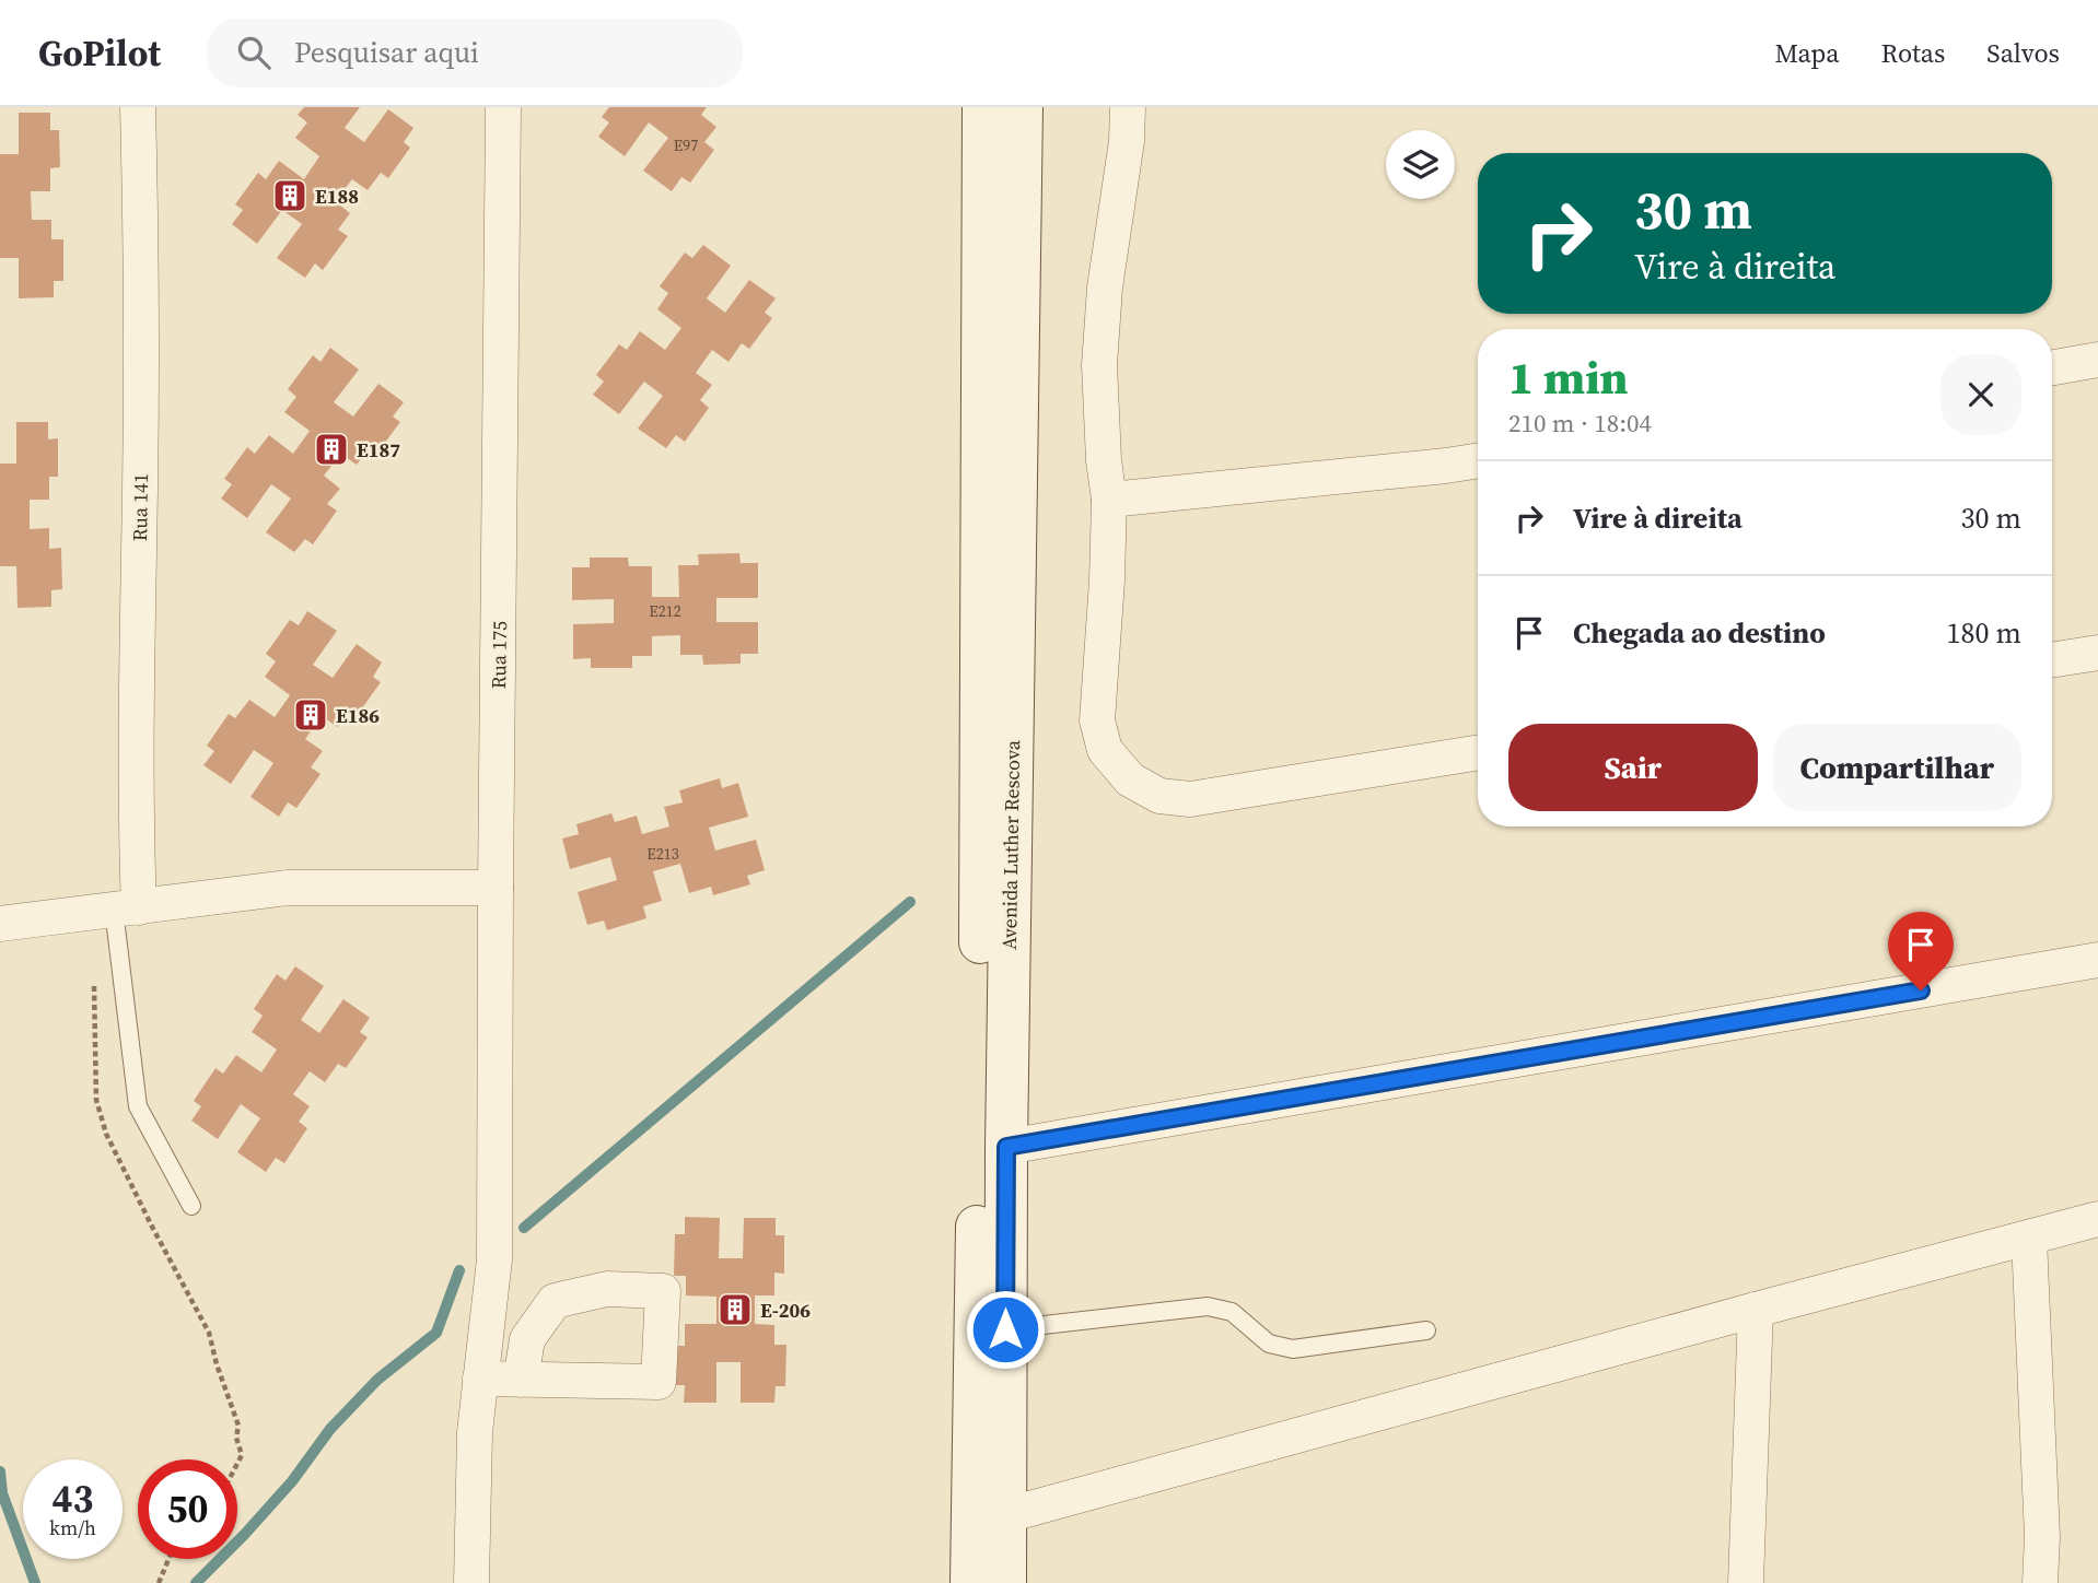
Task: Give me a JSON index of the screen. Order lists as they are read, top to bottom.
{
  "streets": {
    "main road": ["Avenida Luther Rescova"],
    "street": ["Rua 141", "Rua 175"]
  },
  "places": {
    "building": [
      "E188",
      "E187",
      "E186",
      "E-206"
    ]
  },
  "house_numbers": ["E97", "E212", "E213"],
  "page": {
    "header": "GoPilot",
    "search": "Pesquisar aqui",
    "nav": ["Mapa", "Rotas", "Salvos"],
    "turn": ["30 m", "Vire à direita"],
    "heading": ["1 min", "210 m · 18:04"],
    "list": [
      {
        "name": "Vire à direita",
        "value": "30 m"
      },
      {
        "name": "Chegada ao destino",
        "value": "180 m"
      }
    ],
    "buttons": ["Sair", "Compartilhar"],
    "speed": "43 km/h",
    "limit": "50"
  }
}
